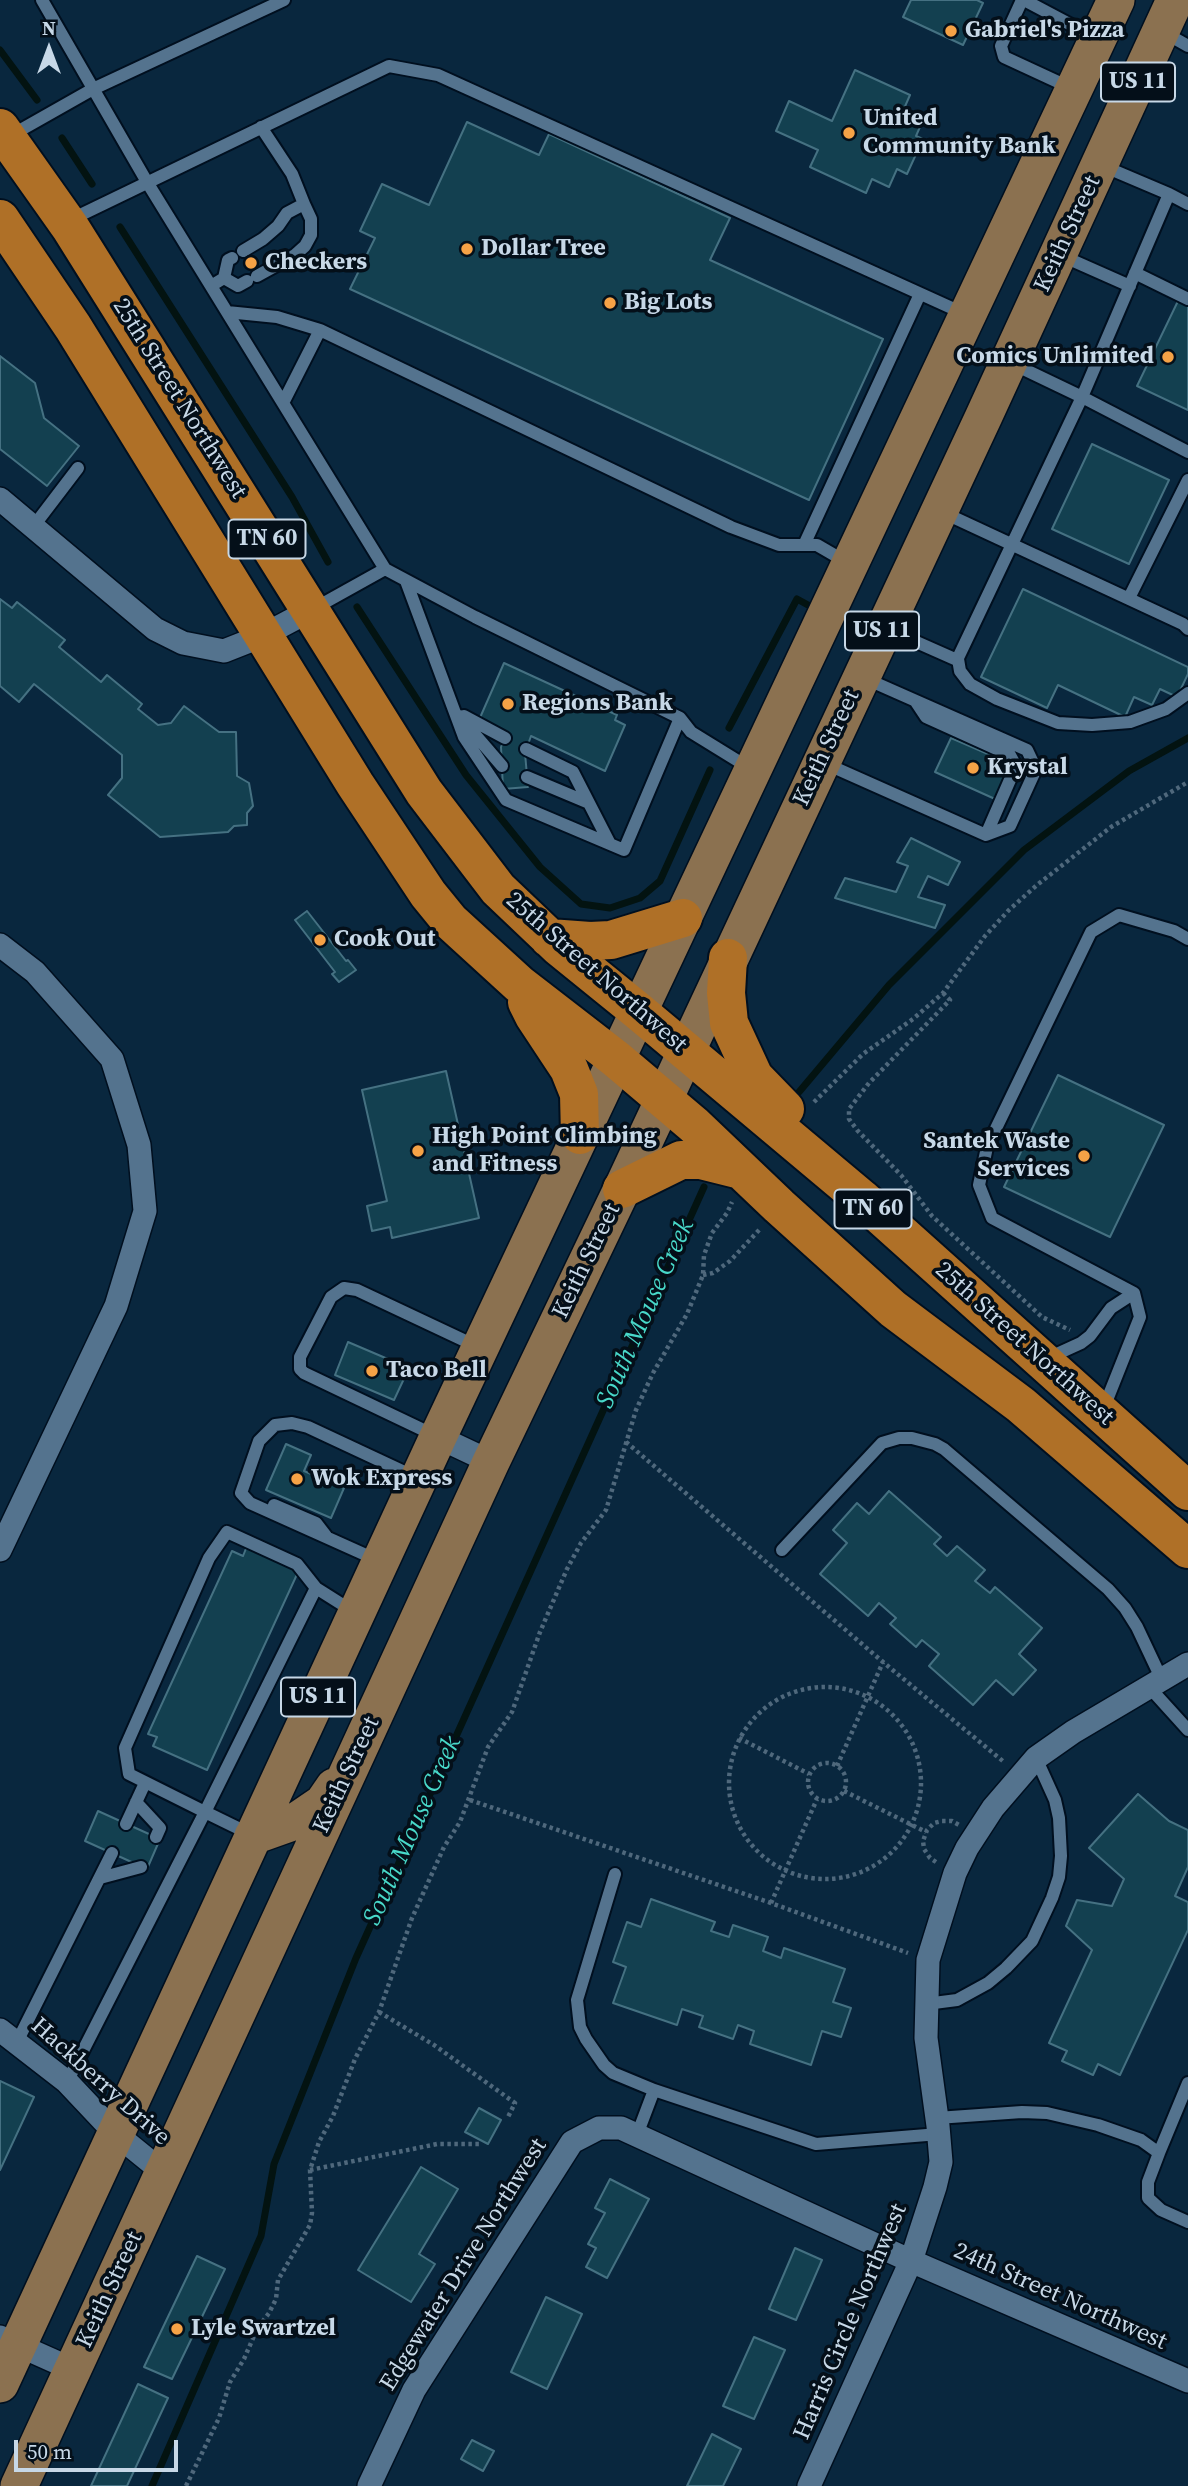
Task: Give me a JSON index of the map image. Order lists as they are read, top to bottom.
{
  "streets": {
    "highway": ["25th Street Northwest", "TN 60"],
    "main road": ["US 11", "Keith Street"],
    "street": [
      "Hackberry Drive",
      "Edgewater Drive Northwest",
      "24th Street Northwest",
      "Harris Circle Northwest"
    ]
  },
  "crossings": [
    ["US 11", "25th Street Northwest"],
    ["US 11", "Hackberry Drive"],
    ["Keith Street", "25th Street Northwest"],
    ["Keith Street", "Hackberry Drive"],
    ["Edgewater Drive Northwest", "24th Street Northwest"],
    ["Edgewater Drive Northwest", "Harris Circle Northwest"],
    ["24th Street Northwest", "Harris Circle Northwest"]
  ],
  "water": ["South Mouse Creek"],
  "places": [
    "Gabriel's Pizza",
    "United Community Bank",
    "Dollar Tree",
    "Checkers",
    "Big Lots",
    "Comics Unlimited",
    "Regions Bank",
    "Krystal",
    "Cook Out",
    "High Point Climbing and Fitness",
    "Santek Waste Services",
    "Taco Bell",
    "Wok Express",
    "Lyle Swartzel"
  ],
  "scale_bar": "50 m",
  "north": "top"
}
